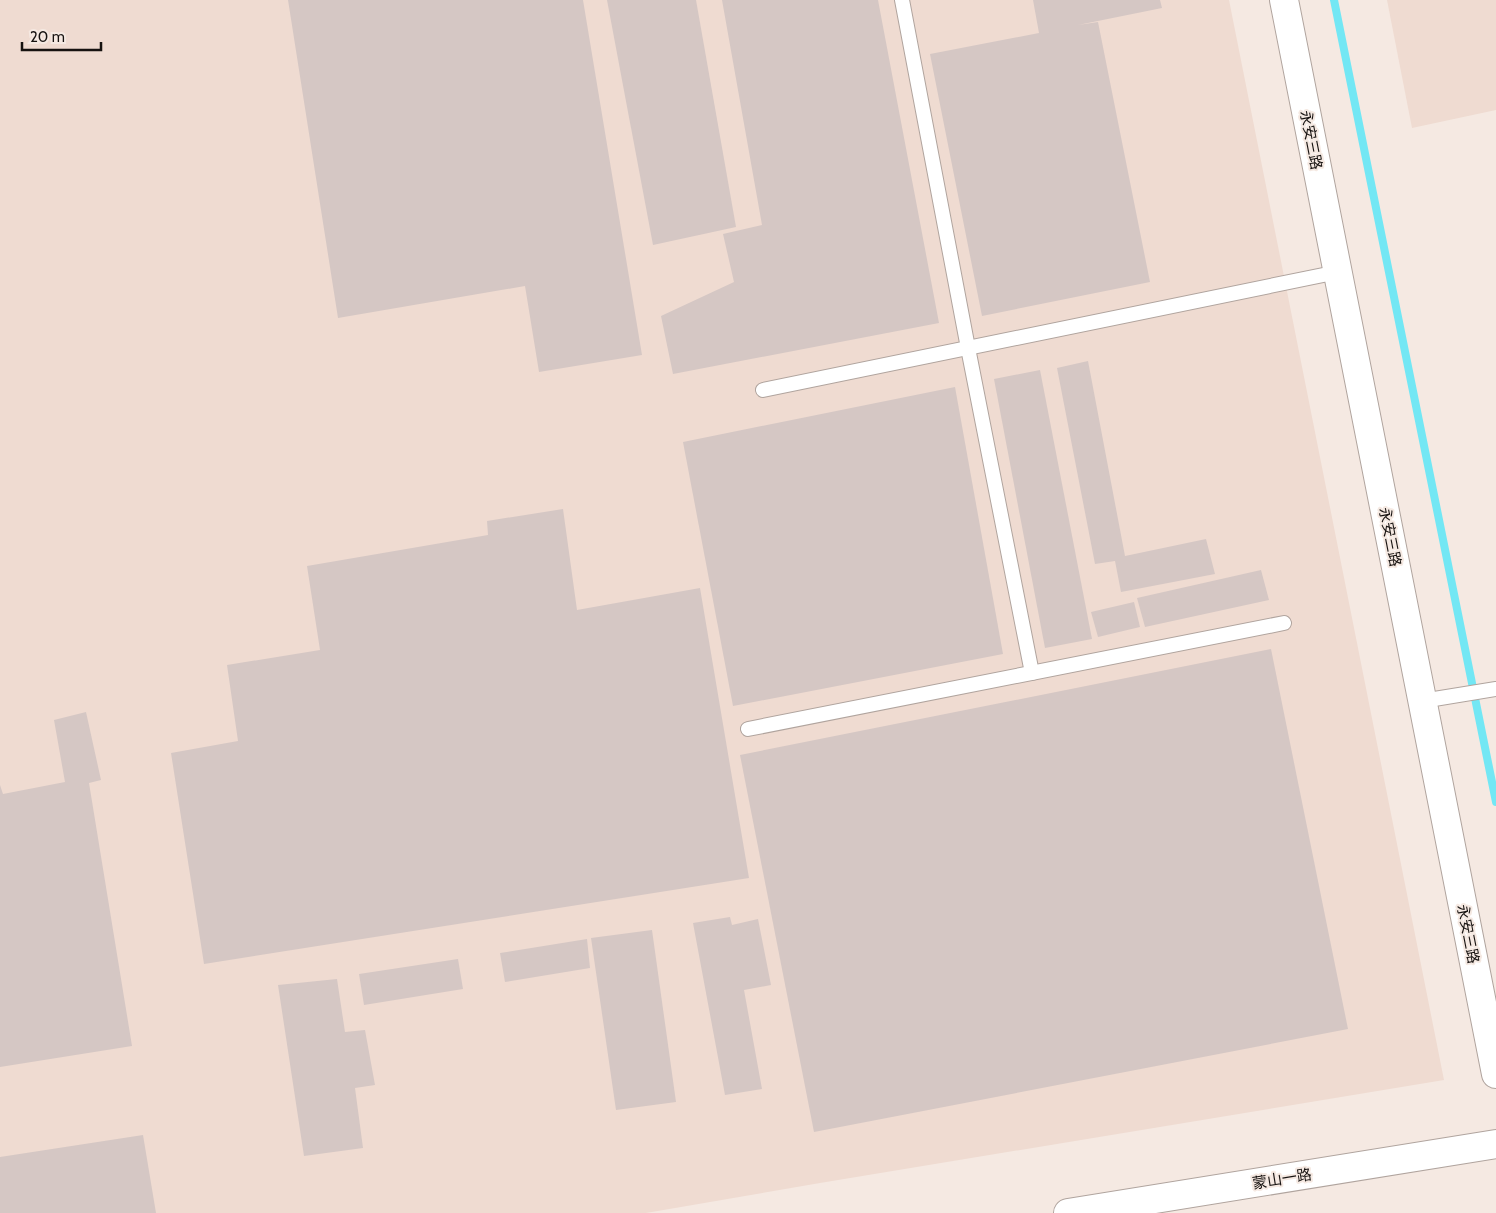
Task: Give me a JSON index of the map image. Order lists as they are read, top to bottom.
{
  "streets": {
    "main road": ["永安三路", "蒙山一路"]
  },
  "scale_bar": "20 m"
}
